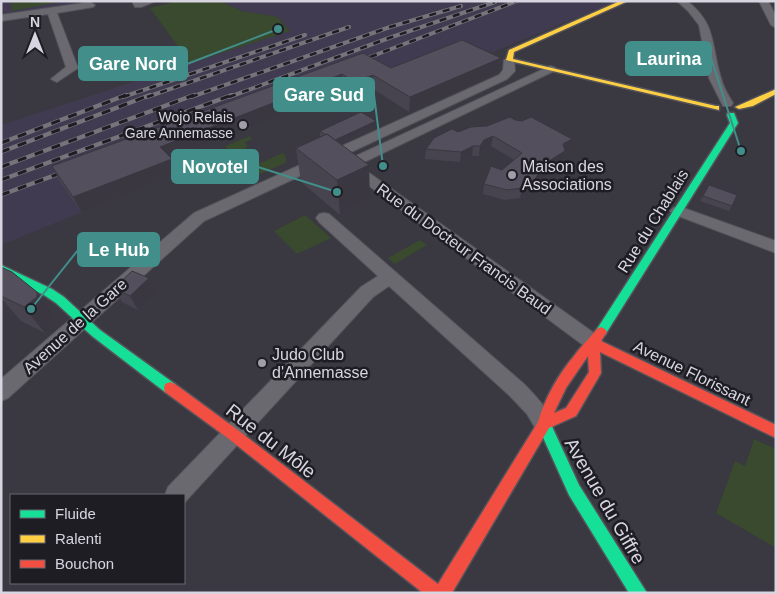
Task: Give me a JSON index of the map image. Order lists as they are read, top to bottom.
{
  "streets": {
    "street": [
      "Rue du Chablais",
      "Rue du Docteur Francis Baud",
      "Avenue de la Gare",
      "Avenue Florissant",
      "Rue du Môle",
      "Avenue du Giffre"
    ]
  },
  "crossings": [
    ["Rue du Chablais", "Rue du Docteur Francis Baud"],
    ["Rue du Chablais", "Avenue Florissant"],
    ["Rue du Chablais", "Avenue du Giffre"],
    ["Rue du Docteur Francis Baud", "Avenue de la Gare"],
    ["Rue du Docteur Francis Baud", "Avenue Florissant"],
    ["Avenue de la Gare", "Rue du Môle"]
  ],
  "places": [
    "Gare Nord",
    "Wojo Relais Gare Annemasse",
    "Laurina",
    "Gare Sud",
    "Maison des Associations",
    "Novotel",
    "Le Hub",
    "Judo Club d'Annemasse"
  ],
  "legend": ["Fluide", "Ralenti", "Bouchon"],
  "north": "top"
}
